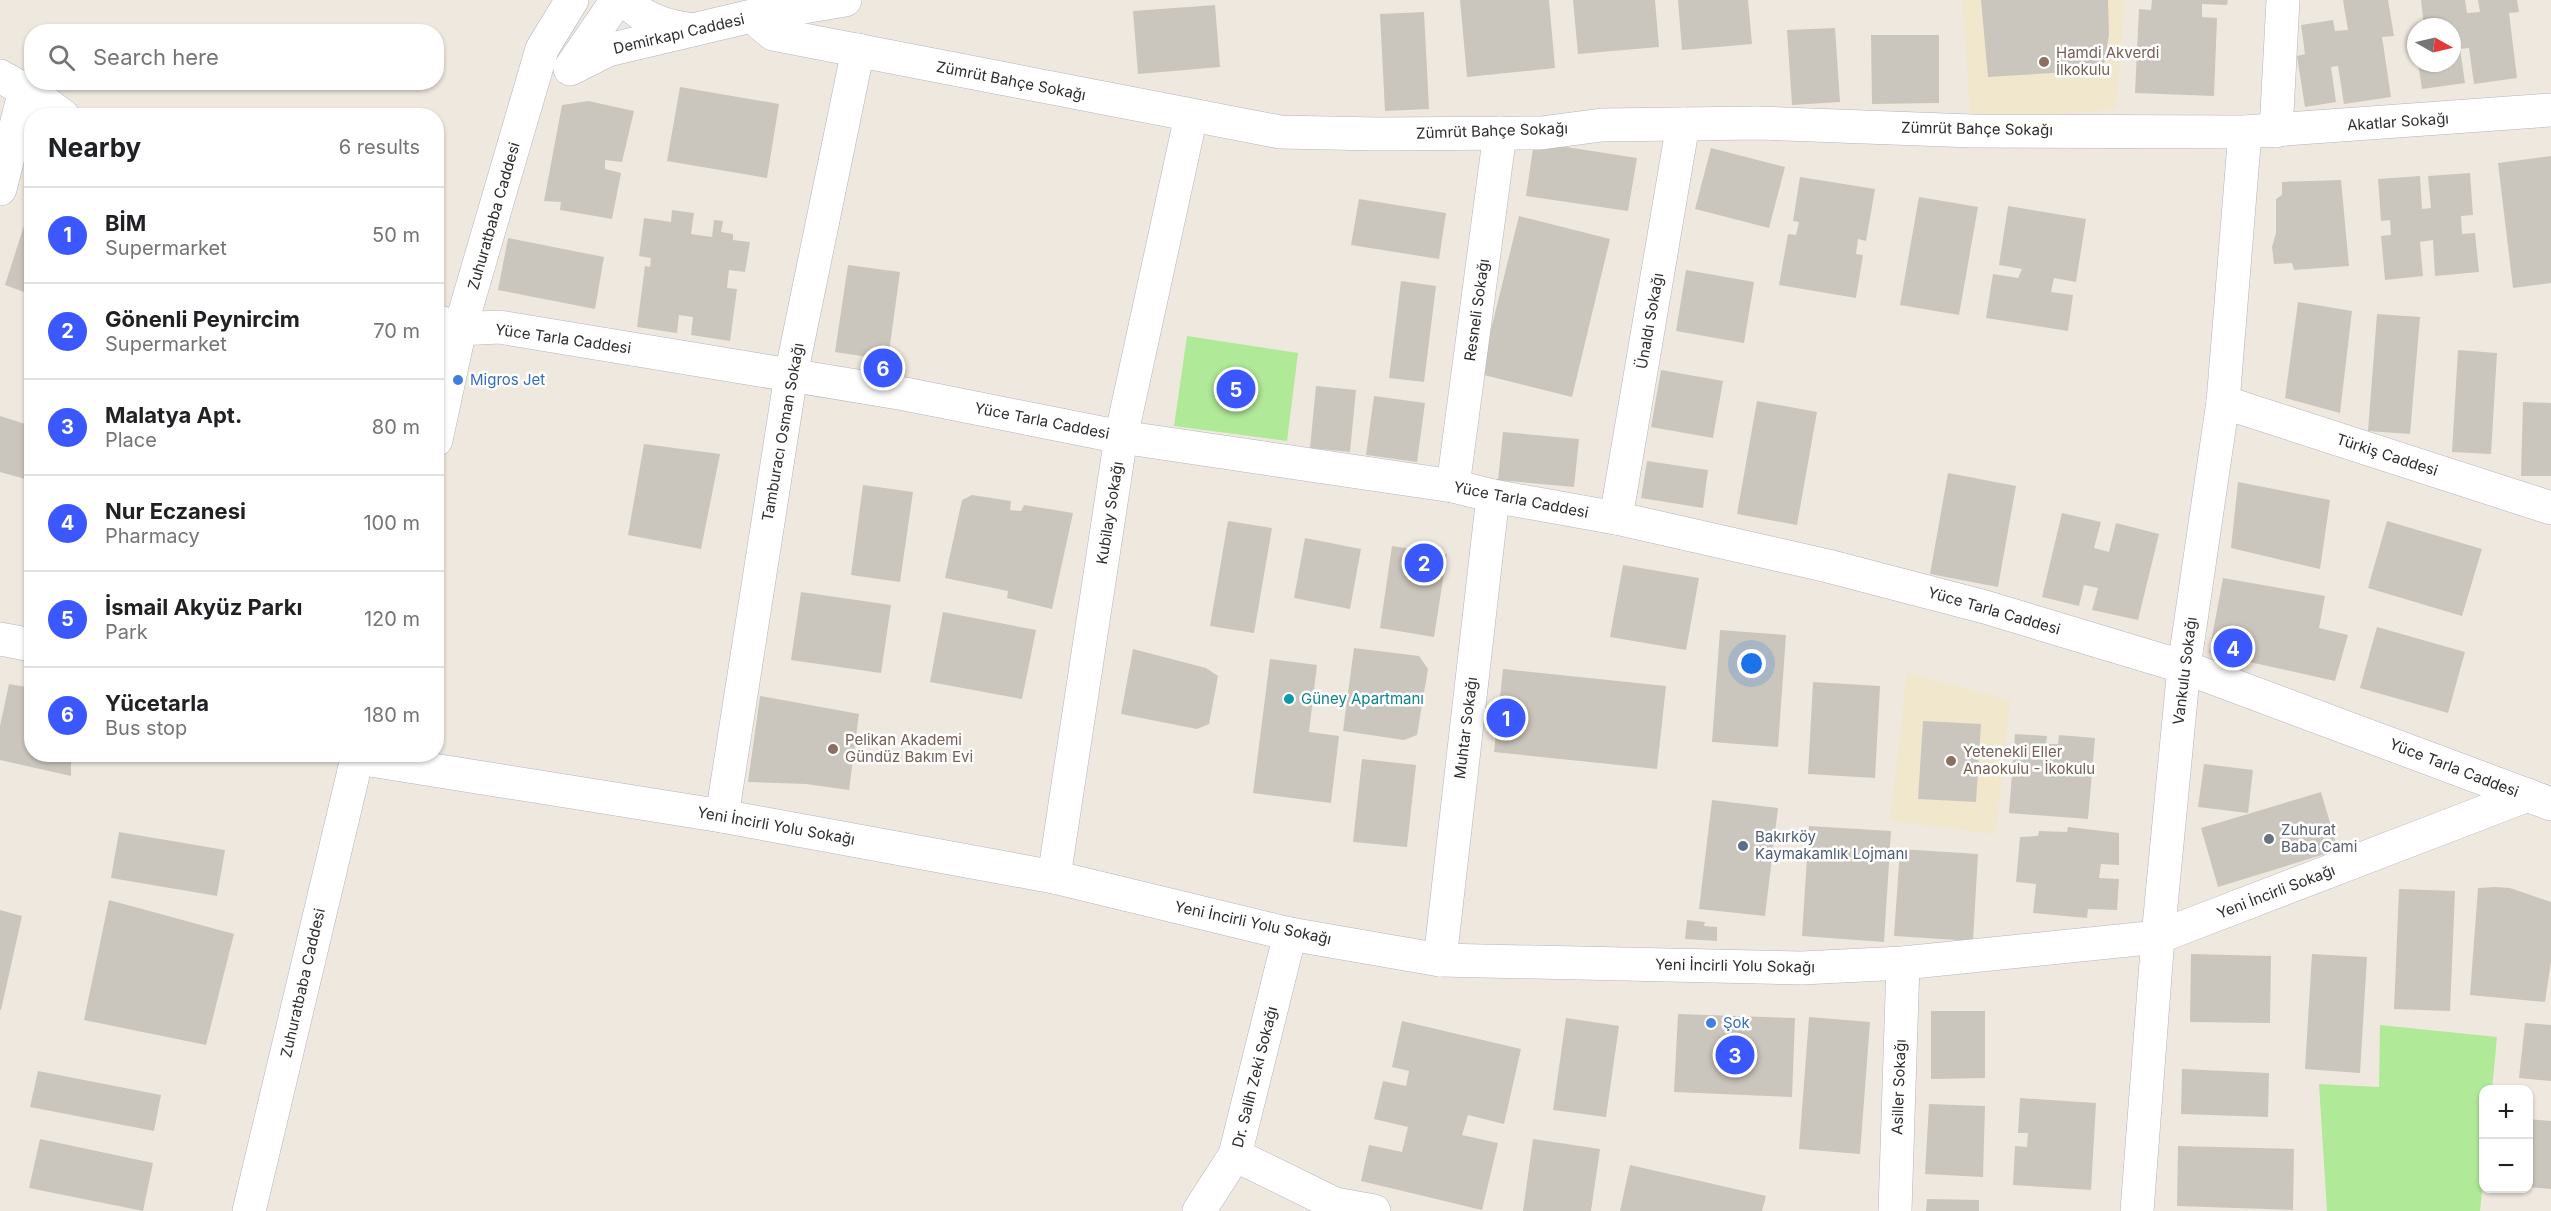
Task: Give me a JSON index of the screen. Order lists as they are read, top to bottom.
{
  "streets": {
    "street": [
      "Demirkapı Caddesi",
      "Zümrüt Bahçe Sokağı",
      "Akatlar Sokağı",
      "Zuhuratbaba Caddesi",
      "Resneli Sokağı",
      "Ünaldı Sokağı",
      "Yüce Tarla Caddesi",
      "Tamburacı Osman Sokağı",
      "Türkiş Caddesi",
      "Kubilay Sokağı",
      "Vankulu Sokağı",
      "Muhtar Sokağı",
      "Yeni İncirli Yolu Sokağı",
      "Yeni İncirli Sokağı",
      "Dr. Salih Zeki Sokağı",
      "Asiller Sokağı"
    ]
  },
  "crossings": [
    ["Demirkapı Caddesi", "Zümrüt Bahçe Sokağı"],
    ["Zümrüt Bahçe Sokağı", "Akatlar Sokağı"],
    ["Zümrüt Bahçe Sokağı", "Resneli Sokağı"],
    ["Zümrüt Bahçe Sokağı", "Ünaldı Sokağı"],
    ["Zümrüt Bahçe Sokağı", "Tamburacı Osman Sokağı"],
    ["Zümrüt Bahçe Sokağı", "Kubilay Sokağı"],
    ["Zümrüt Bahçe Sokağı", "Vankulu Sokağı"],
    ["Akatlar Sokağı", "Vankulu Sokağı"],
    ["Zuhuratbaba Caddesi", "Yüce Tarla Caddesi"],
    ["Resneli Sokağı", "Yüce Tarla Caddesi"],
    ["Ünaldı Sokağı", "Yüce Tarla Caddesi"],
    ["Yüce Tarla Caddesi", "Tamburacı Osman Sokağı"],
    ["Yüce Tarla Caddesi", "Kubilay Sokağı"],
    ["Yüce Tarla Caddesi", "Vankulu Sokağı"],
    ["Yüce Tarla Caddesi", "Muhtar Sokağı"],
    ["Yüce Tarla Caddesi", "Yeni İncirli Sokağı"],
    ["Tamburacı Osman Sokağı", "Yeni İncirli Yolu Sokağı"],
    ["Türkiş Caddesi", "Vankulu Sokağı"],
    ["Kubilay Sokağı", "Yeni İncirli Yolu Sokağı"],
    ["Vankulu Sokağı", "Yeni İncirli Yolu Sokağı"],
    ["Vankulu Sokağı", "Yeni İncirli Sokağı"],
    ["Muhtar Sokağı", "Yeni İncirli Yolu Sokağı"],
    ["Yeni İncirli Yolu Sokağı", "Yeni İncirli Sokağı"],
    ["Yeni İncirli Yolu Sokağı", "Dr. Salih Zeki Sokağı"],
    ["Yeni İncirli Yolu Sokağı", "Asiller Sokağı"]
  ],
  "places": [
    "Hamdi Akverdi İlkokulu",
    "Migros Jet",
    "Güney Apartmanı",
    "Pelikan Akademi Gündüz Bakım Evi",
    "Yetenekli Eller Anaokulu - İkokulu",
    "Zuhurat Baba Cami",
    "Bakırköy Kaymakamlık Lojmanı",
    "Şok"
  ],
  "north": "right",
  "page": {
    "search": "Search here",
    "heading": ["Nearby", "6 results"],
    "list": [
      {
        "mark": "1",
        "name": "BİM",
        "note": "Supermarket",
        "value": "50 m"
      },
      {
        "mark": "2",
        "name": "Gönenli Peynircim",
        "note": "Supermarket",
        "value": "70 m"
      },
      {
        "mark": "3",
        "name": "Malatya Apt.",
        "note": "Place",
        "value": "80 m"
      },
      {
        "mark": "4",
        "name": "Nur Eczanesi",
        "note": "Pharmacy",
        "value": "100 m"
      },
      {
        "mark": "5",
        "name": "İsmail Akyüz Parkı",
        "note": "Park",
        "value": "120 m"
      },
      {
        "mark": "6",
        "name": "Yücetarla",
        "note": "Bus stop",
        "value": "180 m"
      }
    ],
    "pins": [
      "6",
      "5",
      "2",
      "4",
      "1",
      "3"
    ],
    "map_buttons": ["+", "−"]
  }
}
